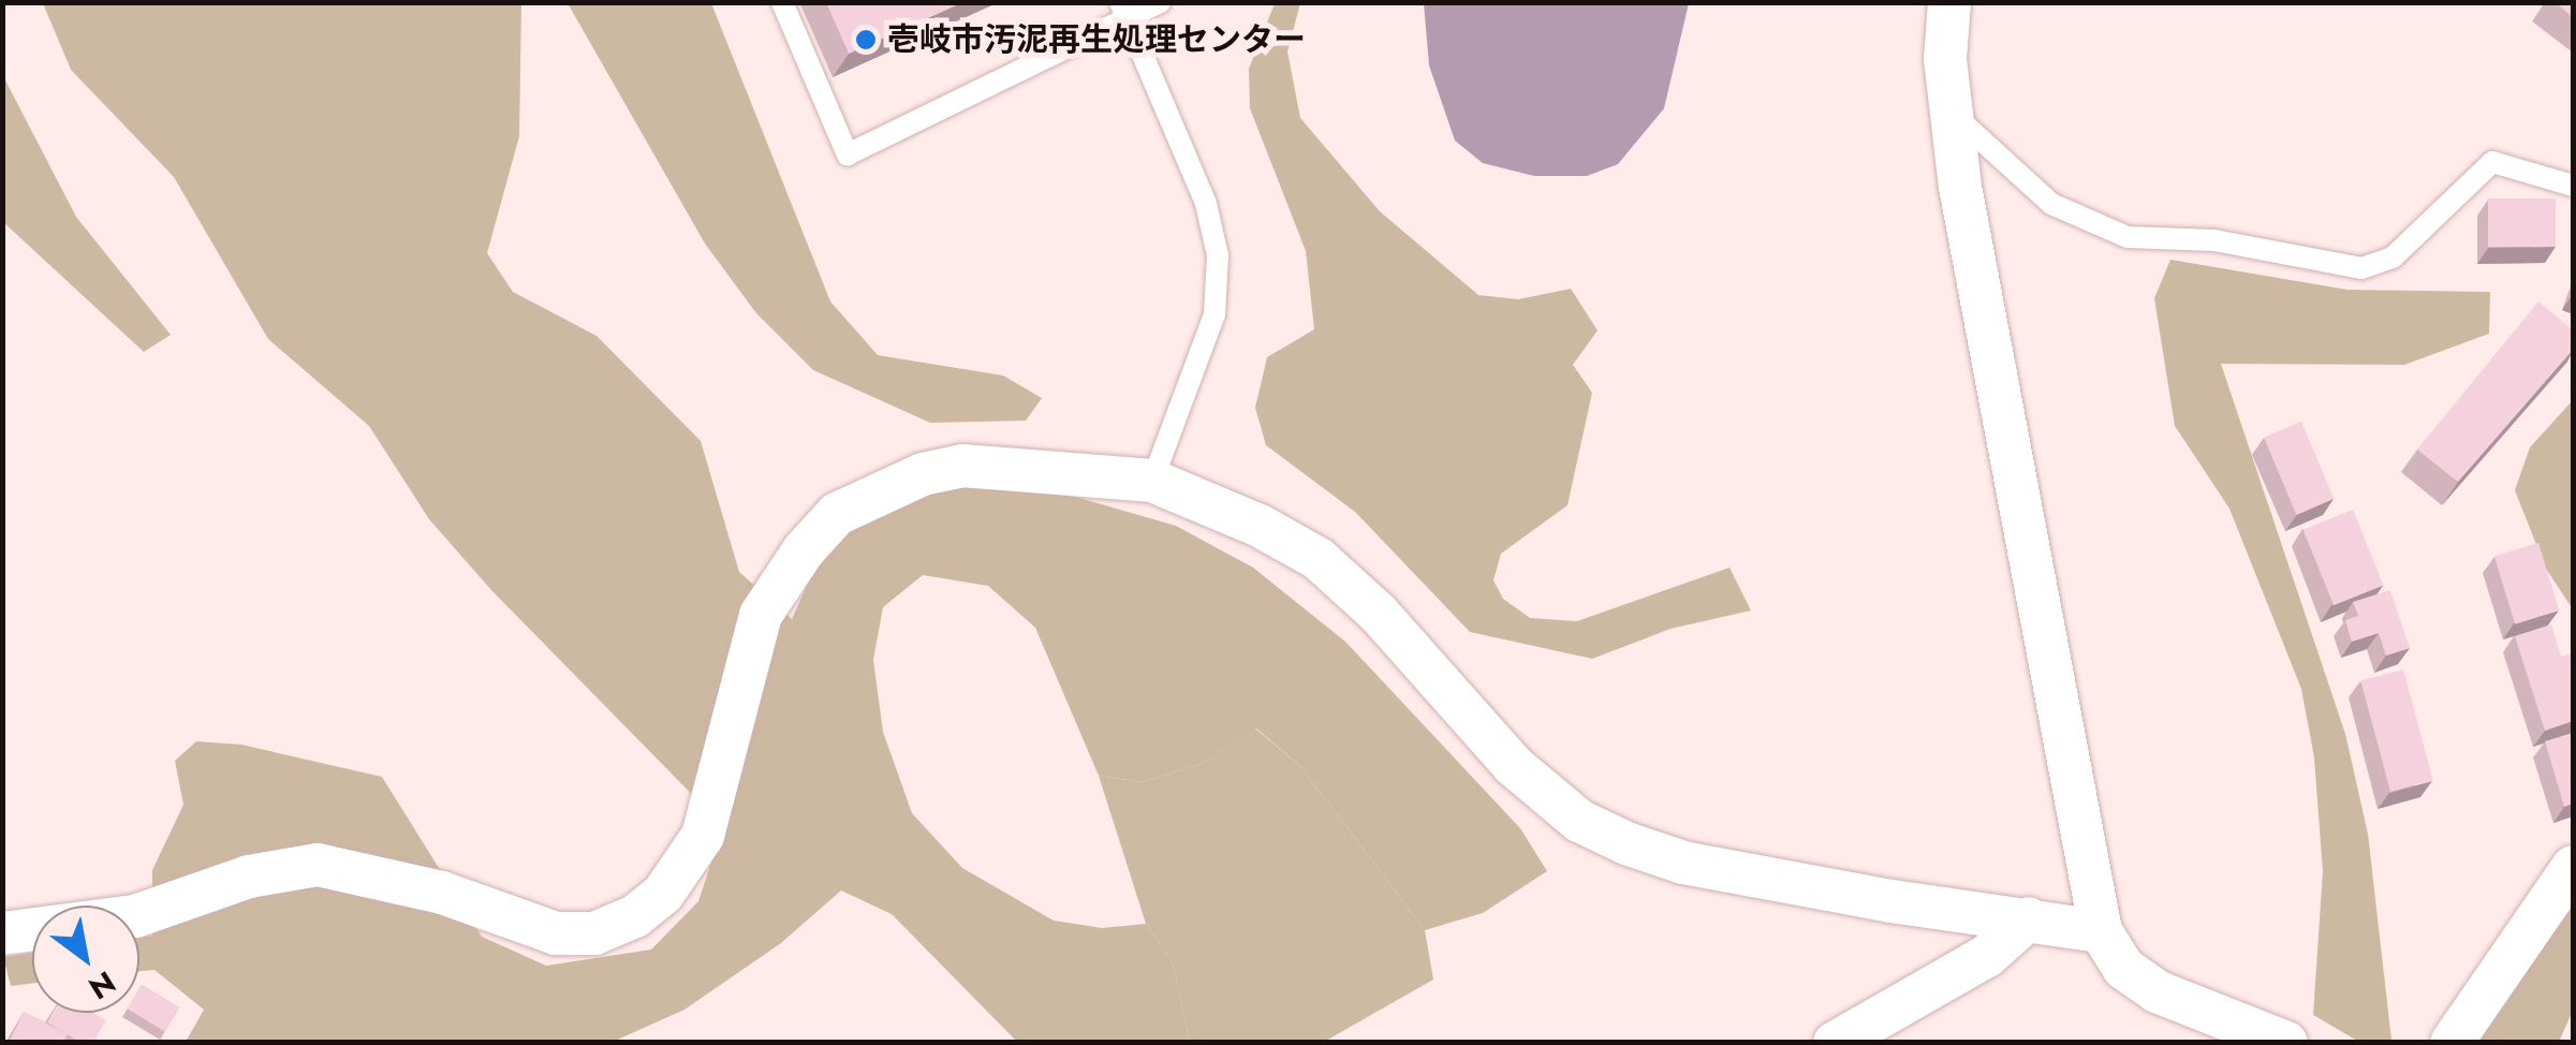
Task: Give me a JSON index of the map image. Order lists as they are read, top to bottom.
{
  "places": ["壱岐市汚泥再生処理センター"],
  "north": "bottom right"
}
